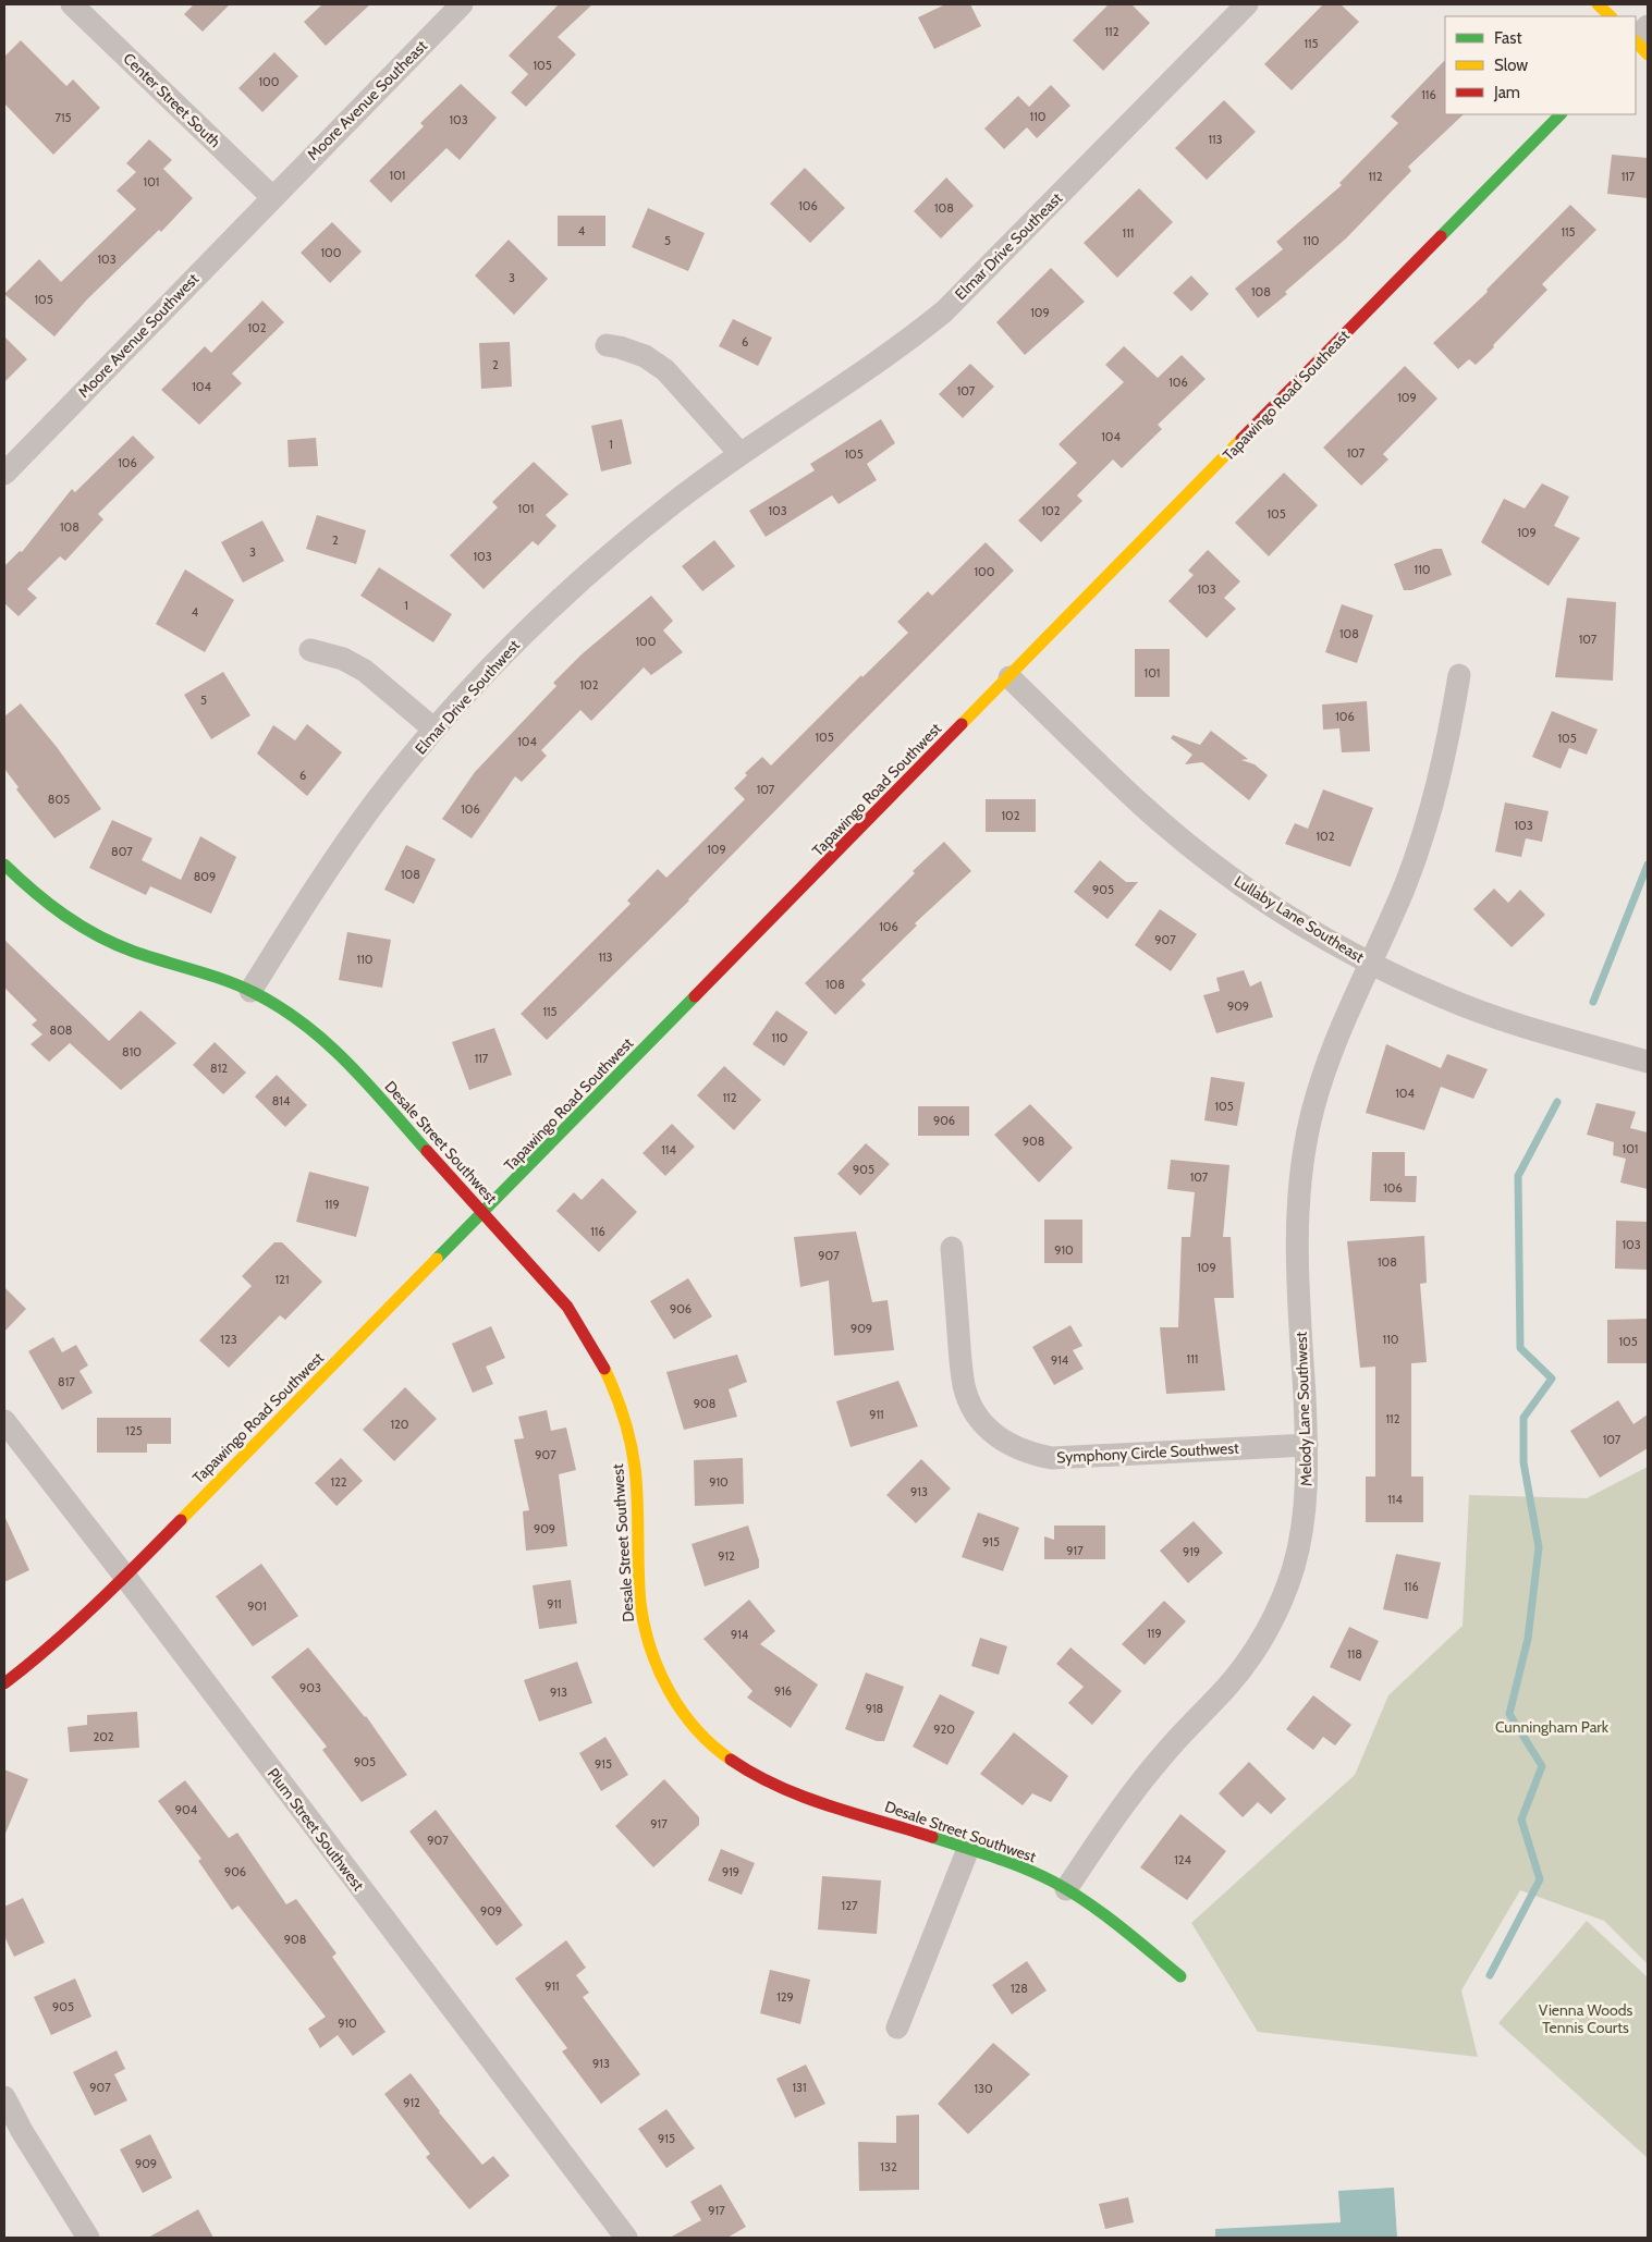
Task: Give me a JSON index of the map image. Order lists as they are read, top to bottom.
{
  "streets": {
    "street": [
      "Center Street South",
      "Moore Avenue Southeast",
      "Elmar Drive Southeast",
      "Moore Avenue Southwest",
      "Tapawingo Road Southeast",
      "Elmar Drive Southwest",
      "Tapawingo Road Southwest",
      "Lullaby Lane Southeast",
      "Desale Street Southwest",
      "Melody Lane Southwest",
      "Symphony Circle Southwest",
      "Plum Street Southwest"
    ]
  },
  "crossings": [
    ["Center Street South", "Moore Avenue Southeast"],
    ["Center Street South", "Moore Avenue Southwest"],
    ["Moore Avenue Southeast", "Moore Avenue Southwest"],
    ["Elmar Drive Southeast", "Elmar Drive Southwest"],
    ["Tapawingo Road Southeast", "Tapawingo Road Southwest"],
    ["Tapawingo Road Southeast", "Lullaby Lane Southeast"],
    ["Elmar Drive Southwest", "Desale Street Southwest"],
    ["Tapawingo Road Southwest", "Lullaby Lane Southeast"],
    ["Tapawingo Road Southwest", "Desale Street Southwest"],
    ["Tapawingo Road Southwest", "Plum Street Southwest"],
    ["Lullaby Lane Southeast", "Melody Lane Southwest"],
    ["Desale Street Southwest", "Melody Lane Southwest"],
    ["Melody Lane Southwest", "Symphony Circle Southwest"]
  ],
  "parks": ["Cunningham Park", "Vienna Woods Tennis Courts"],
  "house_numbers": [
    "112",
    "115",
    "105",
    "100",
    "116",
    "110",
    "715",
    "103",
    "113",
    "101",
    "112",
    "117",
    "101",
    "106",
    "108",
    "4",
    "115",
    "111",
    "5",
    "110",
    "100",
    "103",
    "3",
    "108",
    "105",
    "109",
    "102",
    "6",
    "2",
    "106",
    "104",
    "107",
    "109",
    "104",
    "1",
    "107",
    "105",
    "106",
    "101",
    "103",
    "102",
    "105",
    "108",
    "109",
    "2",
    "3",
    "103",
    "110",
    "100",
    "103",
    "1",
    "4",
    "108",
    "107",
    "100",
    "101",
    "102",
    "5",
    "106",
    "105",
    "105",
    "104",
    "6",
    "107",
    "805",
    "106",
    "102",
    "103",
    "102",
    "109",
    "807",
    "108",
    "809",
    "905",
    "106",
    "907",
    "113",
    "110",
    "108",
    "909",
    "115",
    "808",
    "110",
    "810",
    "117",
    "812",
    "104",
    "112",
    "814",
    "105",
    "906",
    "908",
    "101",
    "114",
    "905",
    "107",
    "106",
    "119",
    "116",
    "103",
    "910",
    "907",
    "108",
    "109",
    "121",
    "906",
    "909",
    "123",
    "110",
    "105",
    "111",
    "914",
    "817",
    "908",
    "911",
    "112",
    "120",
    "125",
    "107",
    "907",
    "122",
    "910",
    "913",
    "114",
    "909",
    "915",
    "917",
    "919",
    "912",
    "116",
    "911",
    "901",
    "119",
    "914",
    "118",
    "903",
    "916",
    "913",
    "918",
    "920",
    "202",
    "905",
    "915",
    "904",
    "917",
    "907",
    "124",
    "906",
    "919",
    "127",
    "909",
    "908",
    "911",
    "128",
    "129",
    "905",
    "910",
    "913",
    "907",
    "131",
    "130",
    "912",
    "915",
    "909",
    "132",
    "917"
  ],
  "legend": ["Fast", "Slow", "Jam"]
}
